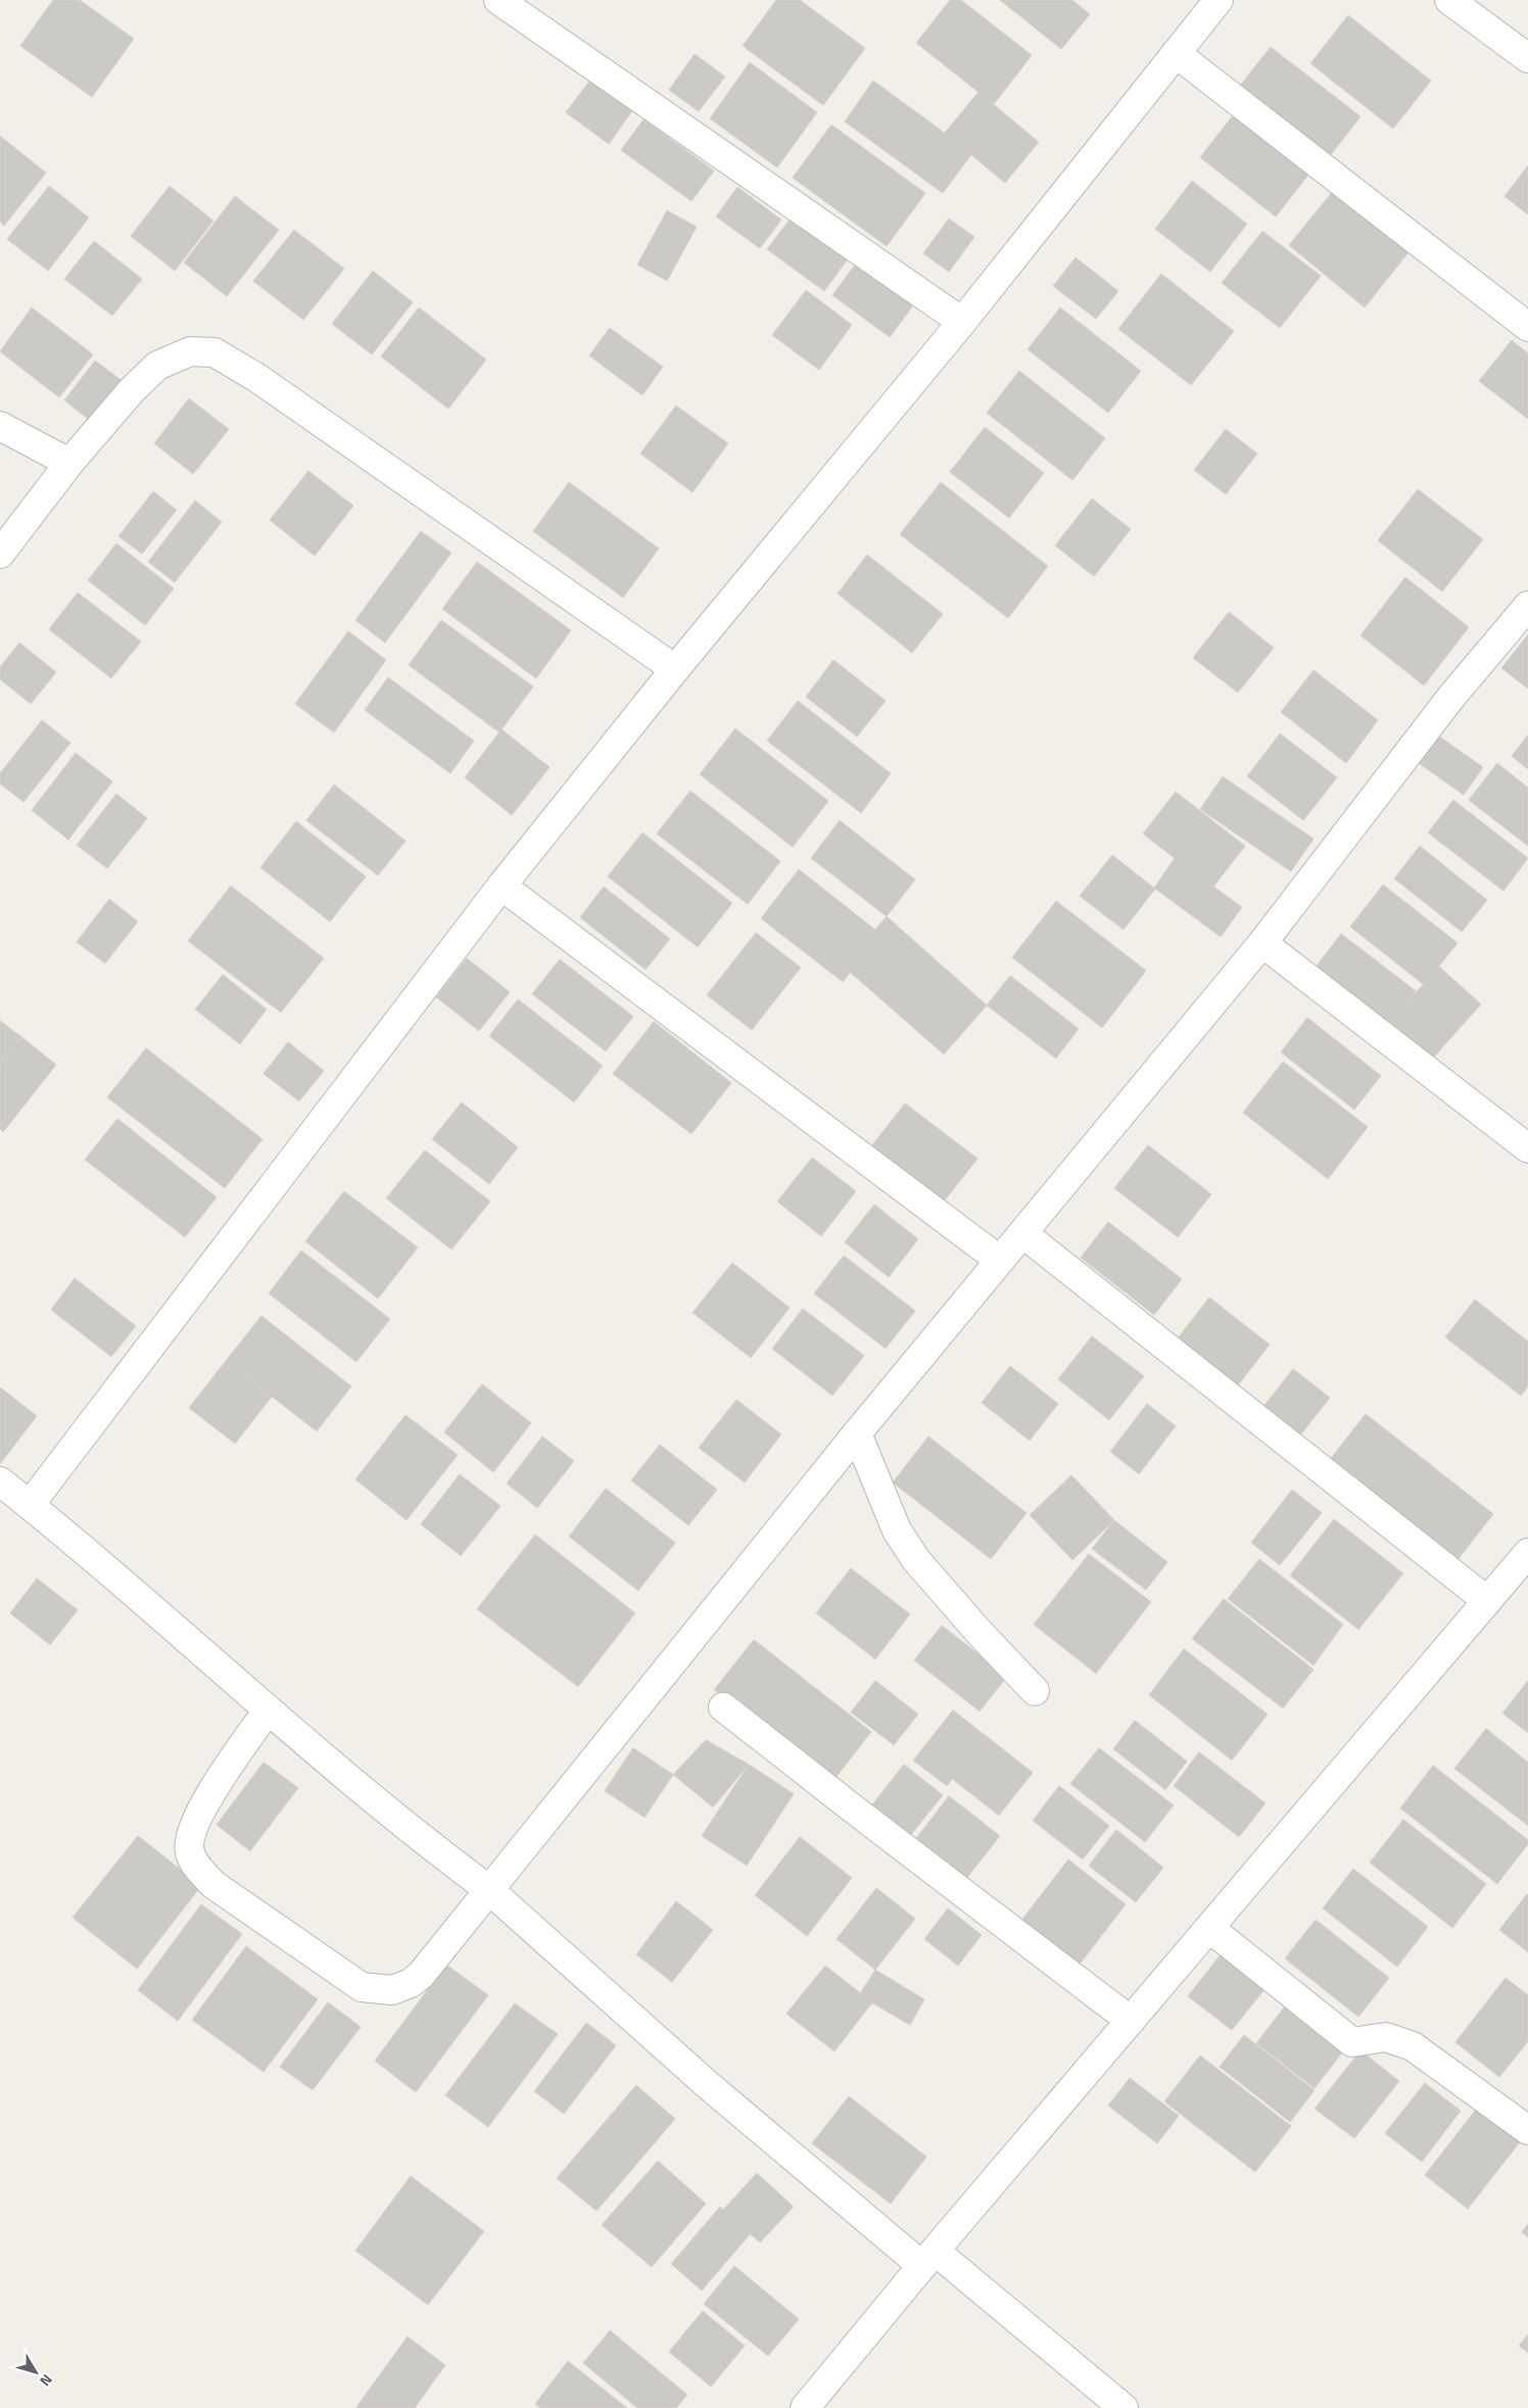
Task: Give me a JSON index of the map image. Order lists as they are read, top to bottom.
{
  "north": "bottom right"
}
